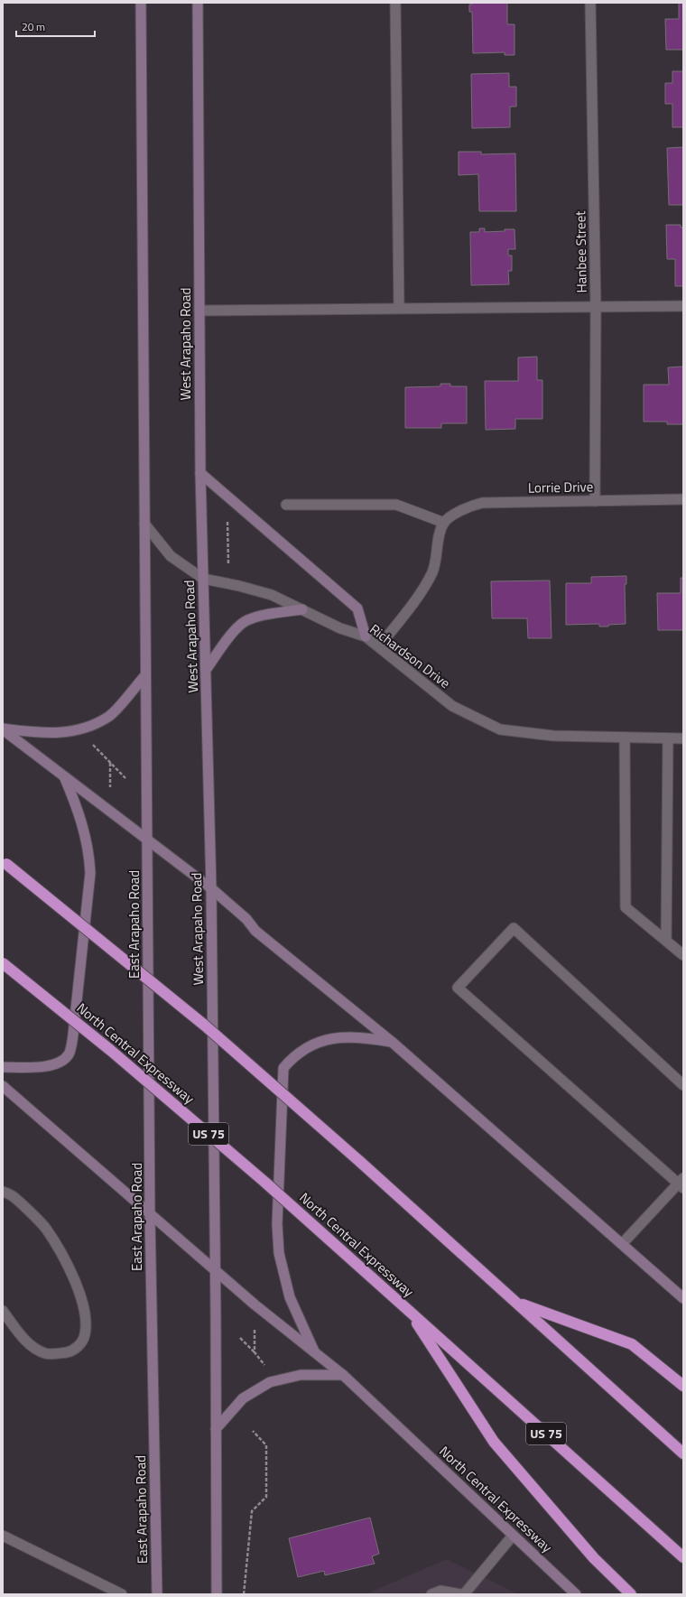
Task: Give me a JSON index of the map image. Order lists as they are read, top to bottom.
{
  "streets": {
    "highway": ["North Central Expressway", "US 75"],
    "main road": ["West Arapaho Road", "East Arapaho Road"],
    "street": ["Hanbee Street", "Lorrie Drive", "Richardson Drive"]
  },
  "crossings": [
    ["Hanbee Street", "Lorrie Drive"],
    ["West Arapaho Road", "Richardson Drive"],
    ["West Arapaho Road", "North Central Expressway"],
    ["East Arapaho Road", "North Central Expressway"]
  ],
  "scale_bar": "20 m"
}
